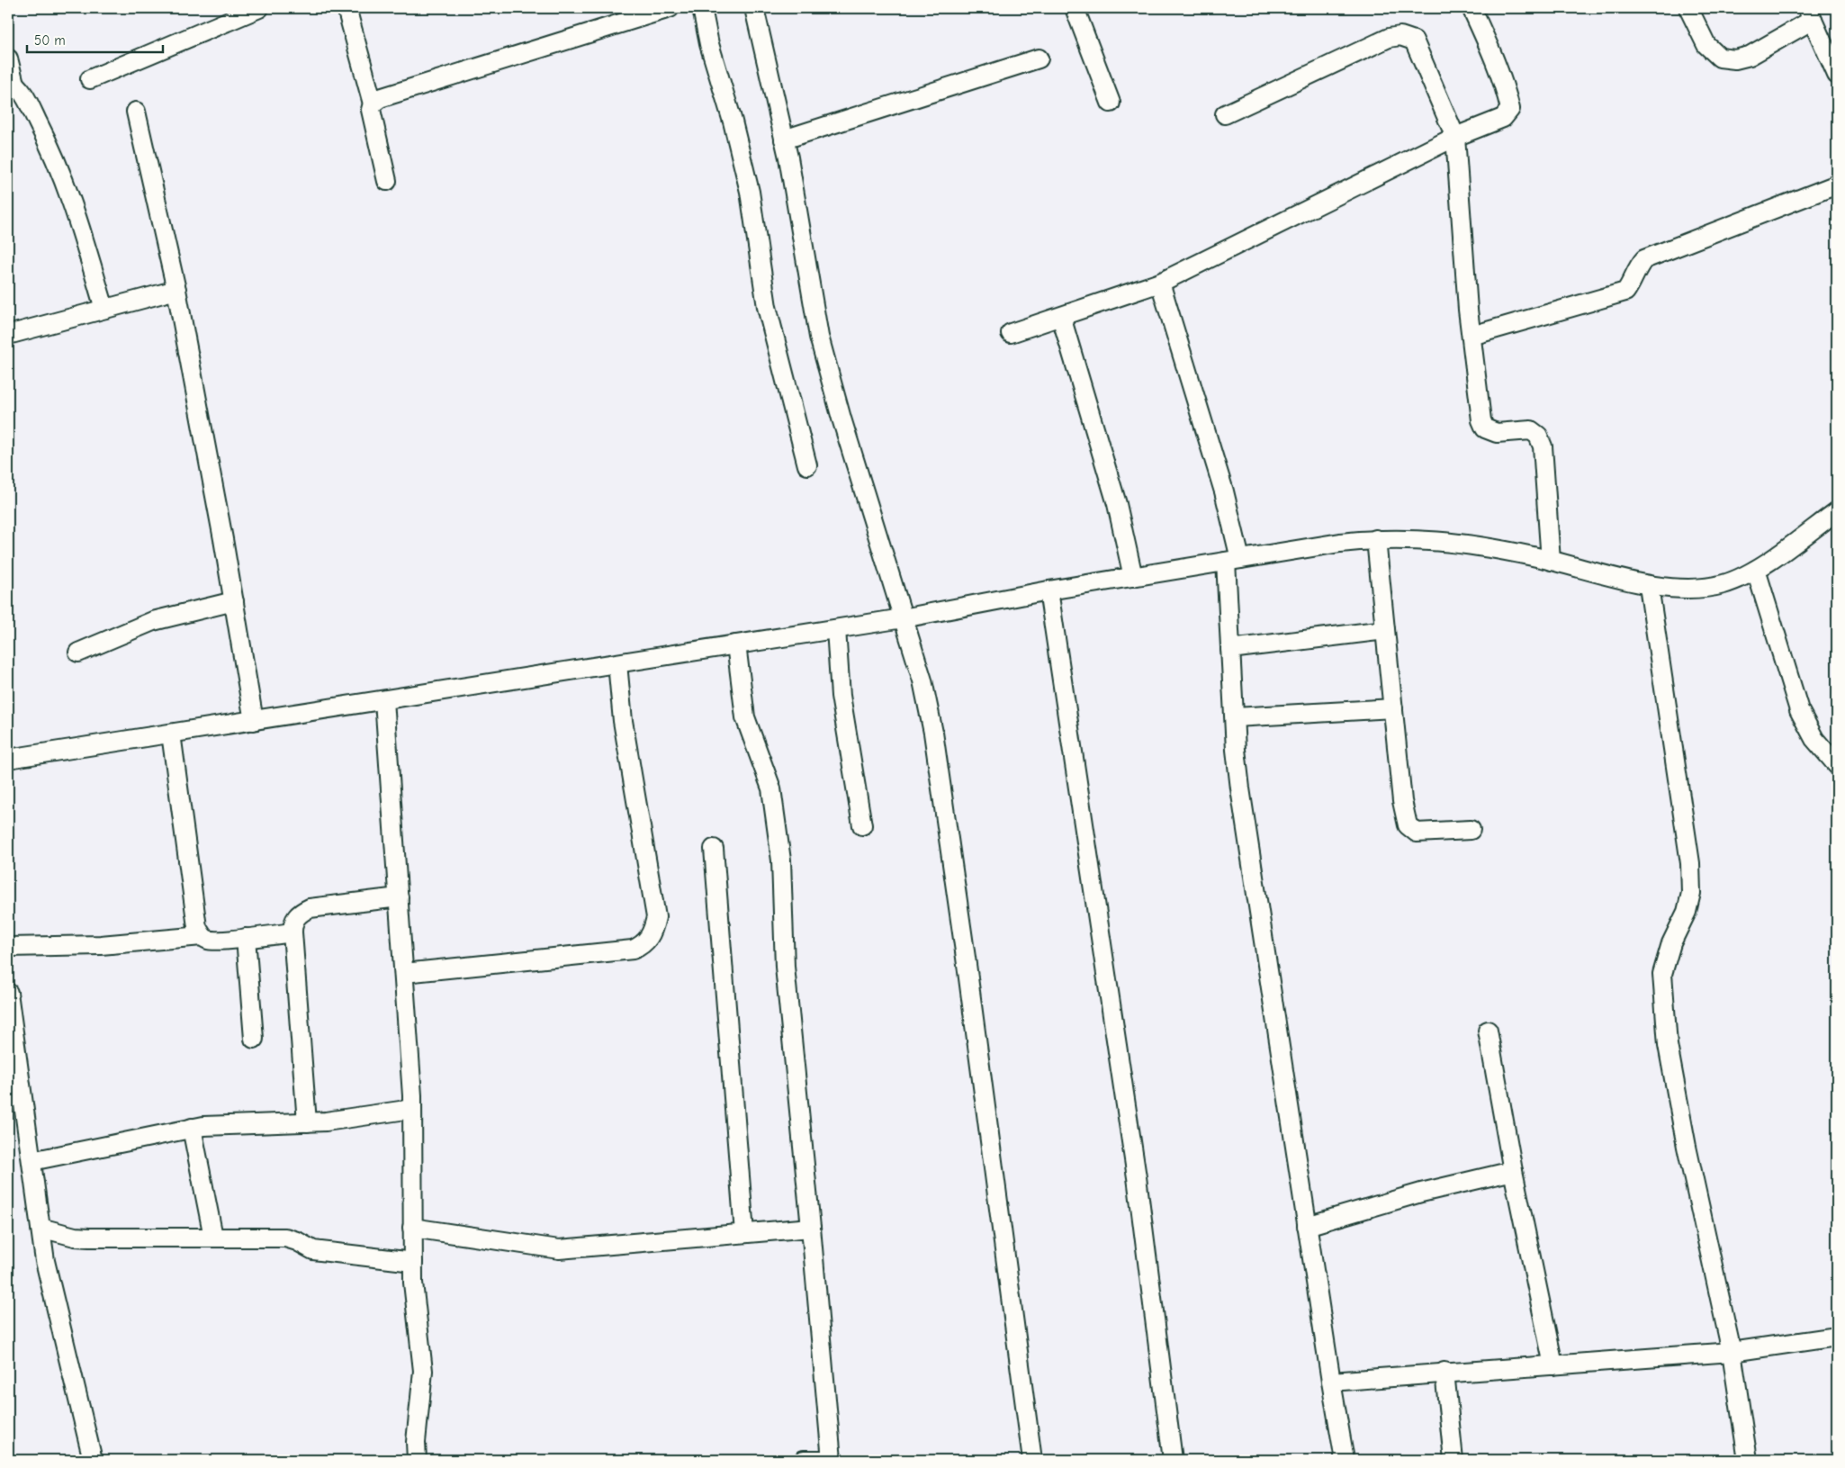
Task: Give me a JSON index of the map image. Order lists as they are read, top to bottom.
{
  "scale_bar": "50 m"
}
